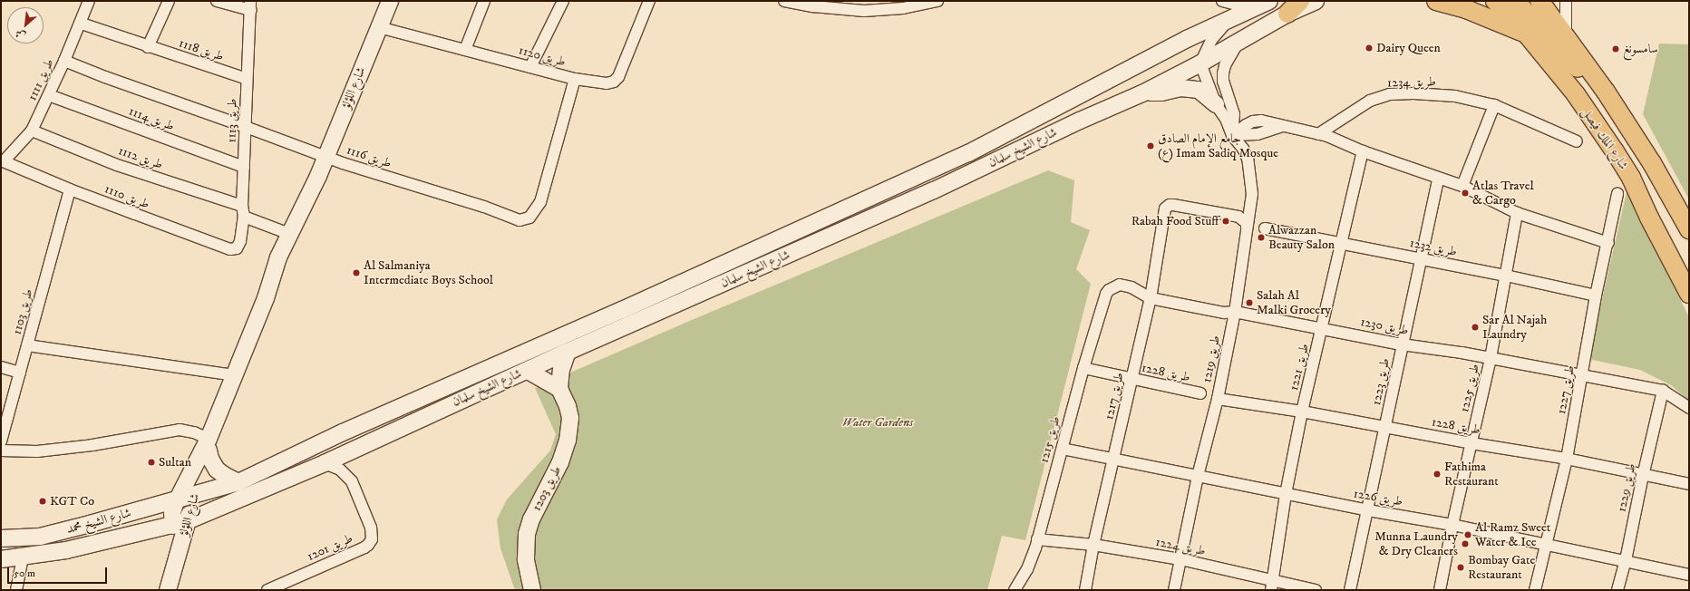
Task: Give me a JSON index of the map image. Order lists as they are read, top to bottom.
{
  "streets": {
    "main road": [
      "شارع اللؤلؤ",
      "شارع الملك فيصل",
      "شارع الشيخ سلمان",
      "طريق 1203",
      "شارع الشيخ محمد"
    ],
    "street": [
      "طريق 1118",
      "طريق 1120",
      "طريق 1111",
      "طريق 1234",
      "طريق 1114",
      "طريق 1113",
      "طريق 1116",
      "طريق 1112",
      "طريق 1110",
      "طريق 1232",
      "طريق 1103",
      "طريق 1230",
      "طريق 1219",
      "طريق 1221",
      "طريق 1228",
      "طريق 1223",
      "طريق 1225",
      "طريق 1227",
      "طريق 1217",
      "طريق 1215",
      "طريق 1229",
      "طريق 1226",
      "طريق 1224",
      "طريق 1201"
    ]
  },
  "crossings": [
    ["طريق 1118", "طريق 1111"],
    ["طريق 1118", "طريق 1113"],
    ["طريق 1120", "شارع اللؤلؤ"],
    ["طريق 1120", "طريق 1116"],
    ["طريق 1111", "طريق 1114"],
    ["طريق 1111", "طريق 1116"],
    ["طريق 1111", "طريق 1112"],
    ["طريق 1111", "طريق 1110"],
    ["شارع اللؤلؤ", "شارع الشيخ سلمان"],
    ["شارع اللؤلؤ", "طريق 1116"],
    ["شارع اللؤلؤ", "طريق 1112"],
    ["شارع اللؤلؤ", "شارع الشيخ محمد"],
    ["طريق 1114", "طريق 1113"],
    ["طريق 1113", "طريق 1116"],
    ["طريق 1113", "طريق 1112"],
    ["طريق 1113", "طريق 1110"],
    ["شارع الشيخ سلمان", "طريق 1219"],
    ["شارع الشيخ سلمان", "شارع الشيخ محمد"],
    ["شارع الشيخ سلمان", "طريق 1201"],
    ["طريق 1110", "طريق 1103"],
    ["طريق 1232", "طريق 1221"],
    ["طريق 1232", "طريق 1223"],
    ["طريق 1232", "طريق 1225"],
    ["طريق 1232", "طريق 1227"],
    ["طريق 1230", "طريق 1219"],
    ["طريق 1230", "طريق 1221"],
    ["طريق 1230", "طريق 1223"],
    ["طريق 1230", "طريق 1225"],
    ["طريق 1230", "طريق 1227"],
    ["طريق 1230", "طريق 1217"],
    ["طريق 1230", "طريق 1215"],
    ["طريق 1230", "طريق 1229"],
    ["طريق 1219", "طريق 1228"],
    ["طريق 1219", "طريق 1217"],
    ["طريق 1219", "طريق 1226"],
    ["طريق 1219", "طريق 1224"],
    ["طريق 1221", "طريق 1228"],
    ["طريق 1221", "طريق 1226"],
    ["طريق 1221", "طريق 1224"],
    ["طريق 1228", "طريق 1223"],
    ["طريق 1228", "طريق 1225"],
    ["طريق 1228", "طريق 1227"],
    ["طريق 1228", "طريق 1217"],
    ["طريق 1228", "طريق 1215"],
    ["طريق 1228", "طريق 1229"],
    ["طريق 1223", "طريق 1226"],
    ["طريق 1225", "طريق 1226"],
    ["طريق 1227", "طريق 1226"],
    ["طريق 1217", "طريق 1226"],
    ["طريق 1217", "طريق 1224"],
    ["طريق 1215", "طريق 1226"],
    ["طريق 1215", "طريق 1224"],
    ["طريق 1229", "طريق 1226"]
  ],
  "parks": ["Water Gardens"],
  "places": [
    "Dairy Queen",
    "سامسونغ",
    "جامع الإمام الصادق (ع) Imam Sadiq Mosque",
    "Atlas Travel & Cargo",
    "Rabah Food Stuff",
    "Alwazzan Beauty Salon",
    "Al Salmaniya Intermediate Boys School",
    "Salah Al Malki Grocery",
    "Sar Al Najah Laundry",
    "Sultan",
    "Fathima Restaurant",
    "KGT Co",
    "Al Ramz Sweet Water & Ice",
    "Munna Laundry & Dry Cleaners",
    "Bombay Gate Restaurant"
  ],
  "scale_bar": "50 m",
  "north": "bottom left"
}
